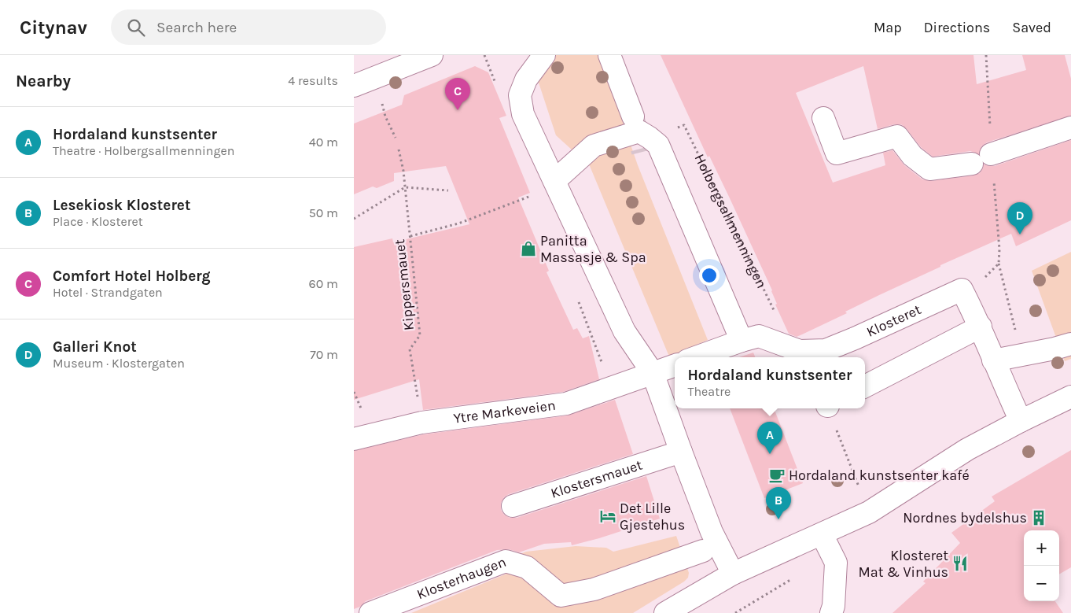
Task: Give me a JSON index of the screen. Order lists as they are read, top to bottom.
{
  "streets": {
    "street": [
      "Klosteret",
      "Ytre Markeveien",
      "Klostersmauet",
      "Klosterhaugen"
    ],
    "path": ["Holbergsallmenningen", "Kippersmauet"]
  },
  "crossings": [
    ["Kippersmauet", "Ytre Markeveien"]
  ],
  "places": {
    "shop": ["Panitta Massasje & Spa"],
    "cafe": ["Hordaland kunstsenter kafé"],
    "hotel": ["Det Lille Gjestehus"],
    "building": ["Nordnes bydelshus"],
    "restaurant": ["Klosteret Mat & Vinhus"]
  },
  "page": {
    "header": "Citynav",
    "search": "Search here",
    "nav": ["Map", "Directions", "Saved"],
    "heading": ["Nearby", "4 results"],
    "pins": [
      "C",
      "D",
      "A",
      "B"
    ],
    "list": [
      {
        "mark": "A",
        "name": "Hordaland kunstsenter",
        "note": "Theatre · Holbergsallmenningen",
        "value": "40 m"
      },
      {
        "mark": "B",
        "name": "Lesekiosk Klosteret",
        "note": "Place · Klosteret",
        "value": "50 m"
      },
      {
        "mark": "C",
        "name": "Comfort Hotel Holberg",
        "note": "Hotel · Strandgaten",
        "value": "60 m"
      },
      {
        "mark": "D",
        "name": "Galleri Knot",
        "note": "Museum · Klostergaten",
        "value": "70 m"
      }
    ],
    "popup": ["Hordaland kunstsenter", "Theatre"],
    "map_buttons": ["+", "−"]
  }
}
